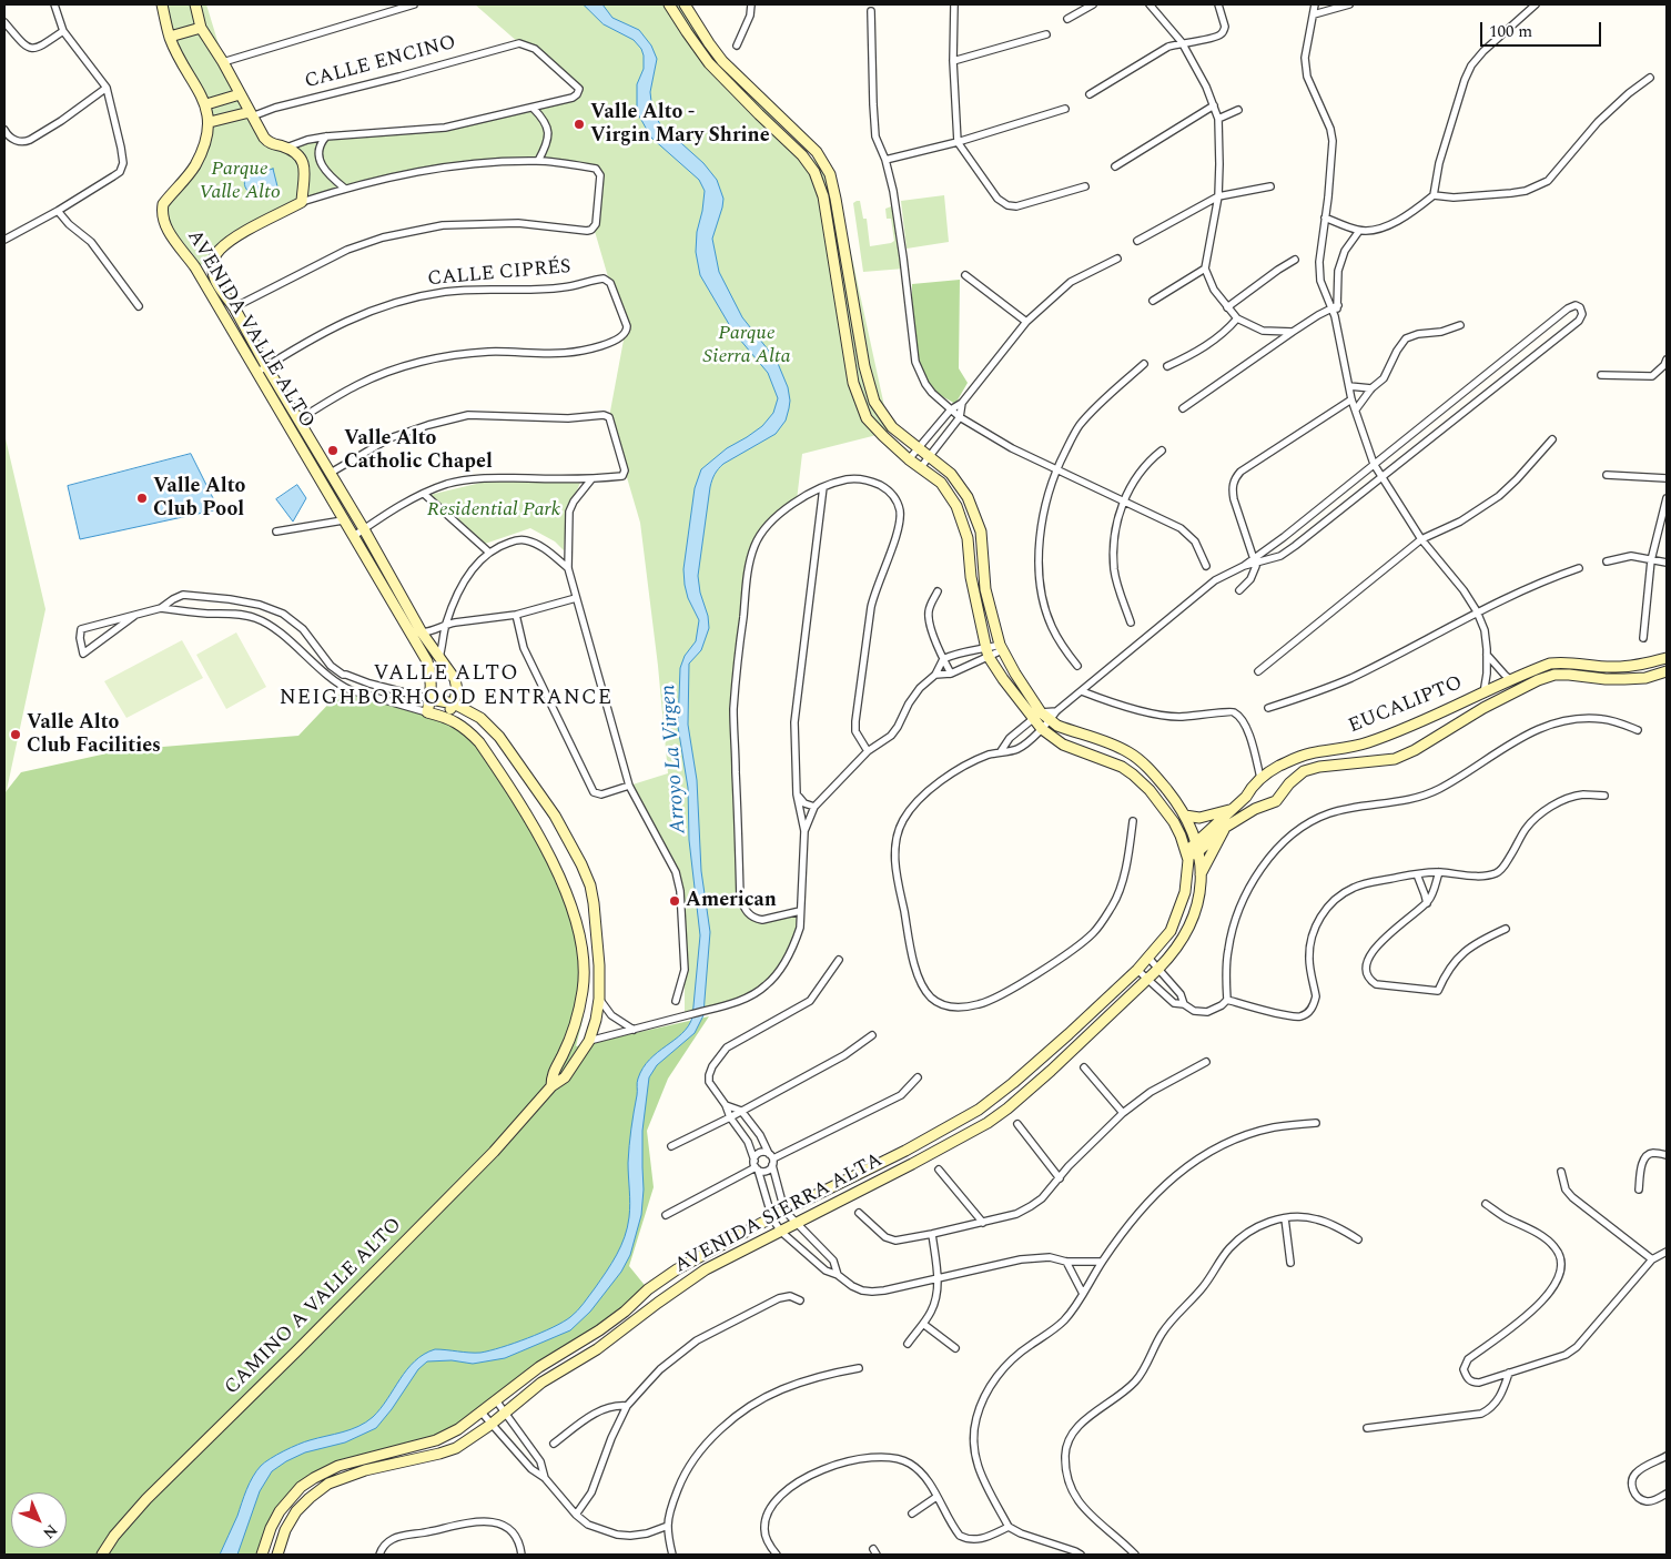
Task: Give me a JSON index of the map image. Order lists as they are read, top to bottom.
{
  "streets": {
    "street": [
      "CALLE ENCINO",
      "CALLE CIPRÉS",
      "AVENIDA VALLE ALTO",
      "EUCALIPTO",
      "AVENIDA SIERRA ALTA",
      "CAMINO A VALLE ALTO"
    ]
  },
  "crossings": [
    ["CALLE CIPRÉS", "AVENIDA VALLE ALTO"],
    ["EUCALIPTO", "AVENIDA SIERRA ALTA"]
  ],
  "districts": ["VALLE ALTO NEIGHBORHOOD ENTRANCE"],
  "water": ["Arroyo La Virgen"],
  "parks": ["Parque Valle Alto", "Parque Sierra Alta", "Residential Park"],
  "places": [
    "Valle Alto - Virgin Mary Shrine",
    "Valle Alto Catholic Chapel",
    "Valle Alto Club Pool",
    "Valle Alto Club Facilities",
    "American"
  ],
  "scale_bar": "100 m",
  "north": "bottom right"
}
